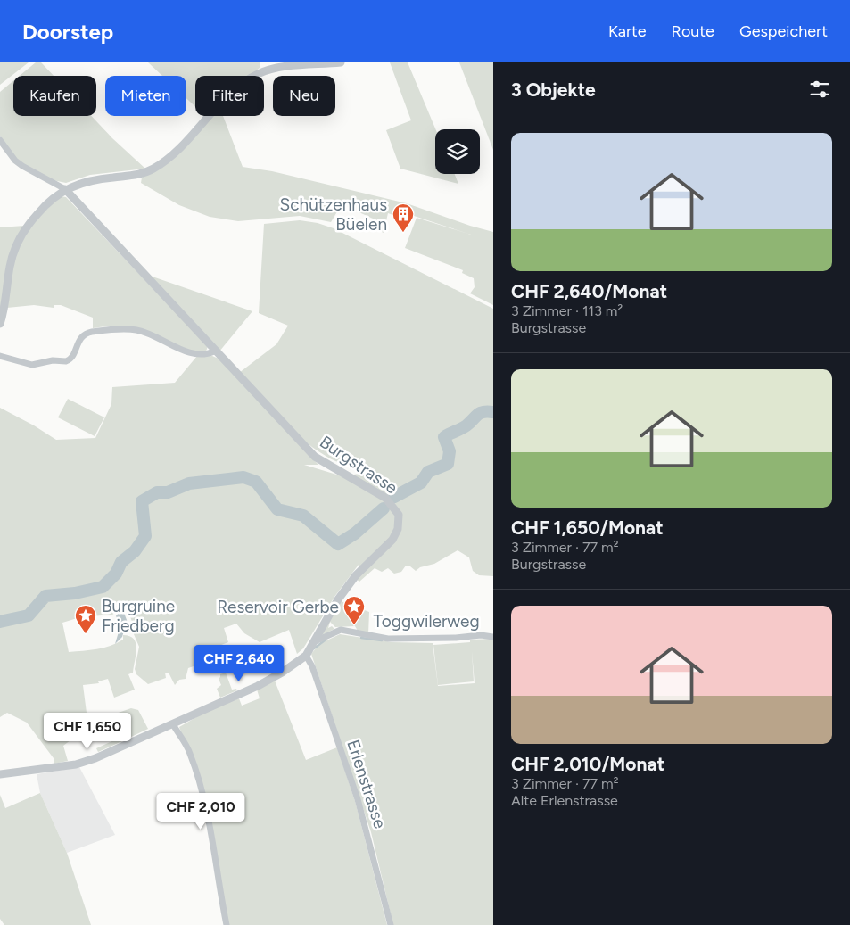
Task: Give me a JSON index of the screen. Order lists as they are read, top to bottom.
{
  "streets": {
    "street": ["Burgstrasse", "Toggwilerweg", "Erlenstrasse"]
  },
  "crossings": [
    ["Burgstrasse", "Toggwilerweg"],
    ["Burgstrasse", "Erlenstrasse"]
  ],
  "places": {
    "building": ["Schützenhaus Büelen"],
    "place": ["Reservoir Gerbe", "Burgruine Friedberg"]
  },
  "page": {
    "header": "Doorstep",
    "nav": ["Karte", "Route", "Gespeichert"],
    "heading": "3 Objekte",
    "chip": [
      "Kaufen",
      "Mieten",
      "Filter",
      "Neu"
    ],
    "list": [
      {
        "name": "CHF 2,640/Monat",
        "note": "3 Zimmer · 113 m² · Burgstrasse"
      },
      {
        "name": "CHF 1,650/Monat",
        "note": "3 Zimmer · 77 m² · Burgstrasse"
      },
      {
        "name": "CHF 2,010/Monat",
        "note": "3 Zimmer · 77 m² · Alte Erlenstrasse"
      }
    ],
    "price": ["CHF 2,640", "CHF 1,650", "CHF 2,010"]
  }
}
